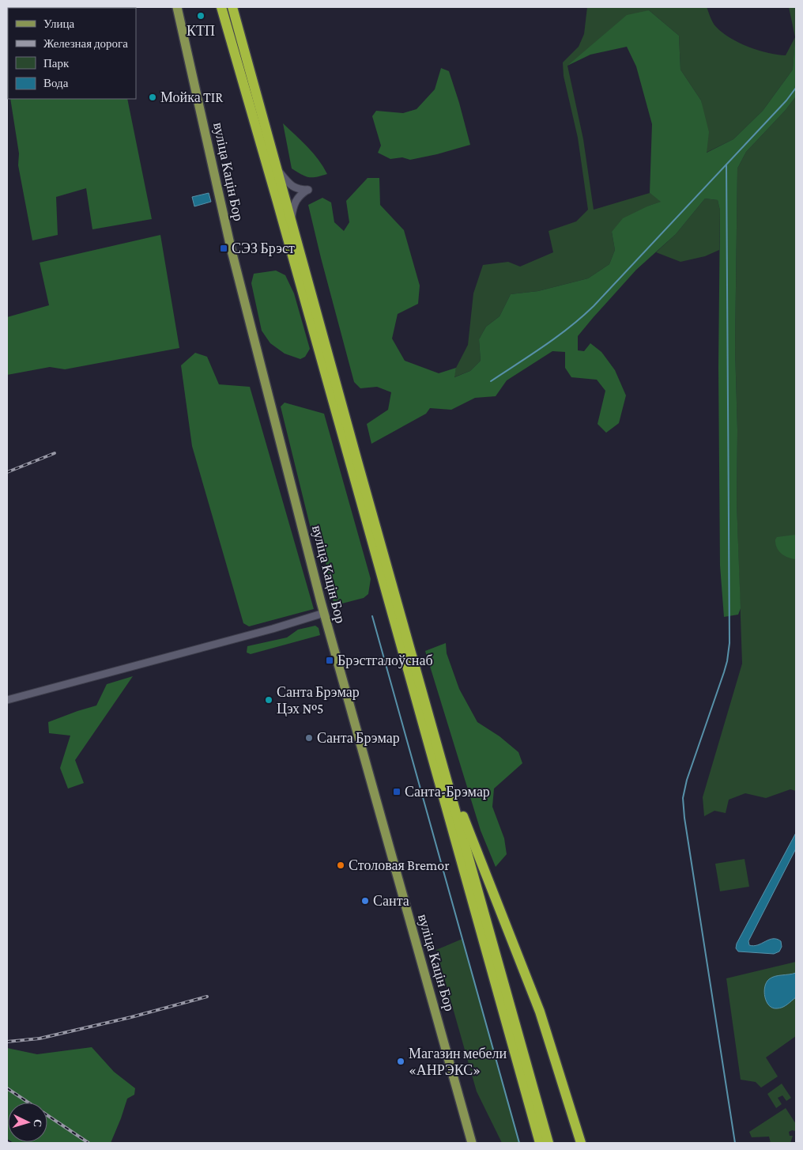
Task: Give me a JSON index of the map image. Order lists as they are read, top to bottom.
{
  "streets": {
    "main road": ["вуліца Кацін Бор"]
  },
  "places": {
    "other": [
      "КТП",
      "Мойка TIR",
      "Санта Брэмар Цэх №5",
      "Санта Брэмар",
      "Столовая Bremor",
      "Санта",
      "Магазин мебели «АНРЭКС»"
    ],
    "transit": ["СЭЗ Брэст", "Брэстгалоўснаб", "Санта-Брэмар"]
  },
  "legend": [
    "Улица",
    "Железная дорога",
    "Парк",
    "Вода"
  ],
  "north": "right"
}
